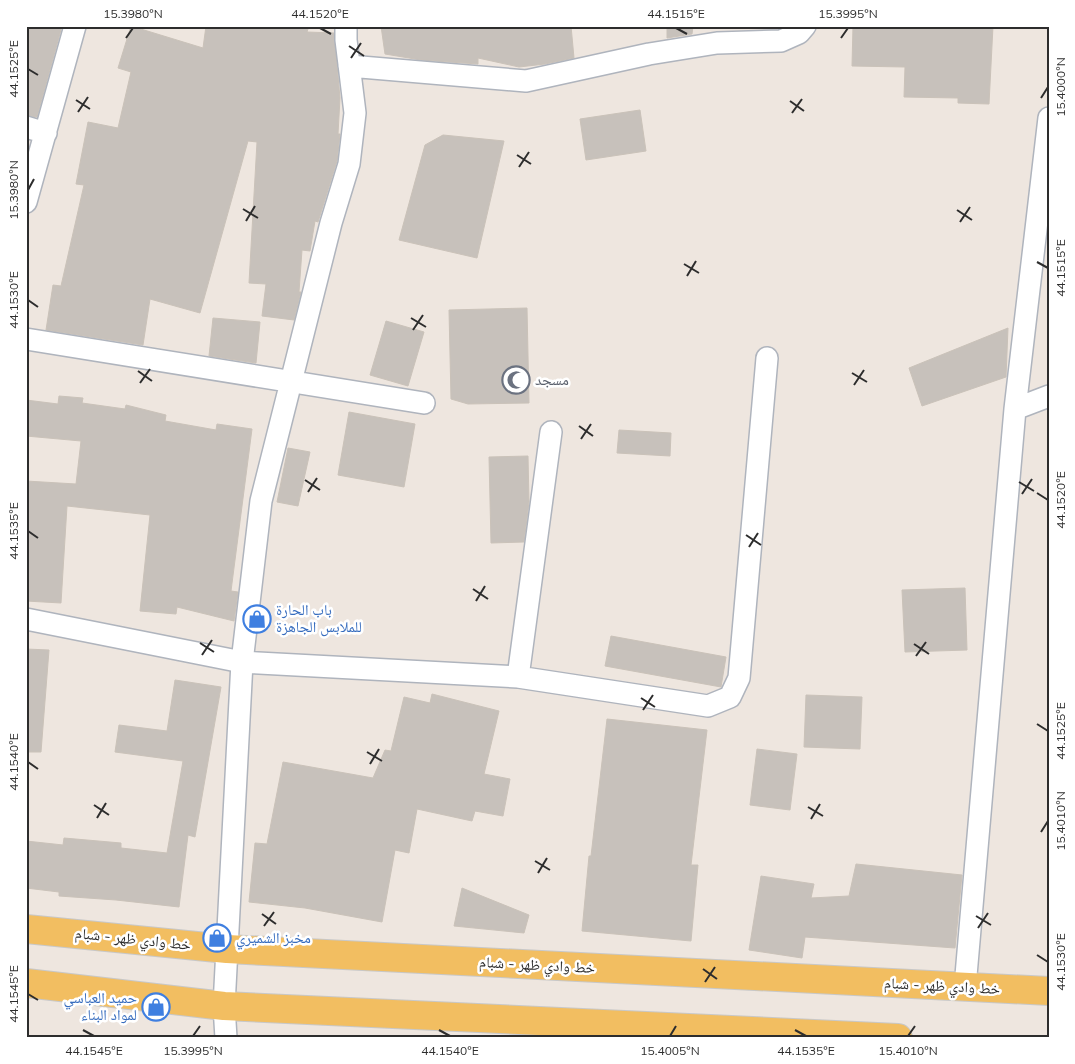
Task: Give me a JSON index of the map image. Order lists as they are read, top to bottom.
{
  "streets": {
    "main road": ["خط وادي ظهر - شبام"]
  },
  "places": {
    "mosque": ["مسجد"],
    "shop": ["باب الحارة للملابس الجاهزة", "مخبز الشميري", "حميد العباسي لمواد البناء"]
  },
  "coordinates": [
    "15.3980°N",
    "44.1520°E",
    "44.1515°E",
    "15.3995°N",
    "44.1525°E",
    "15.4000°N",
    "44.1530°E",
    "44.1535°E",
    "44.1540°E",
    "15.4010°N",
    "44.1545°E",
    "15.4005°N"
  ]
}
